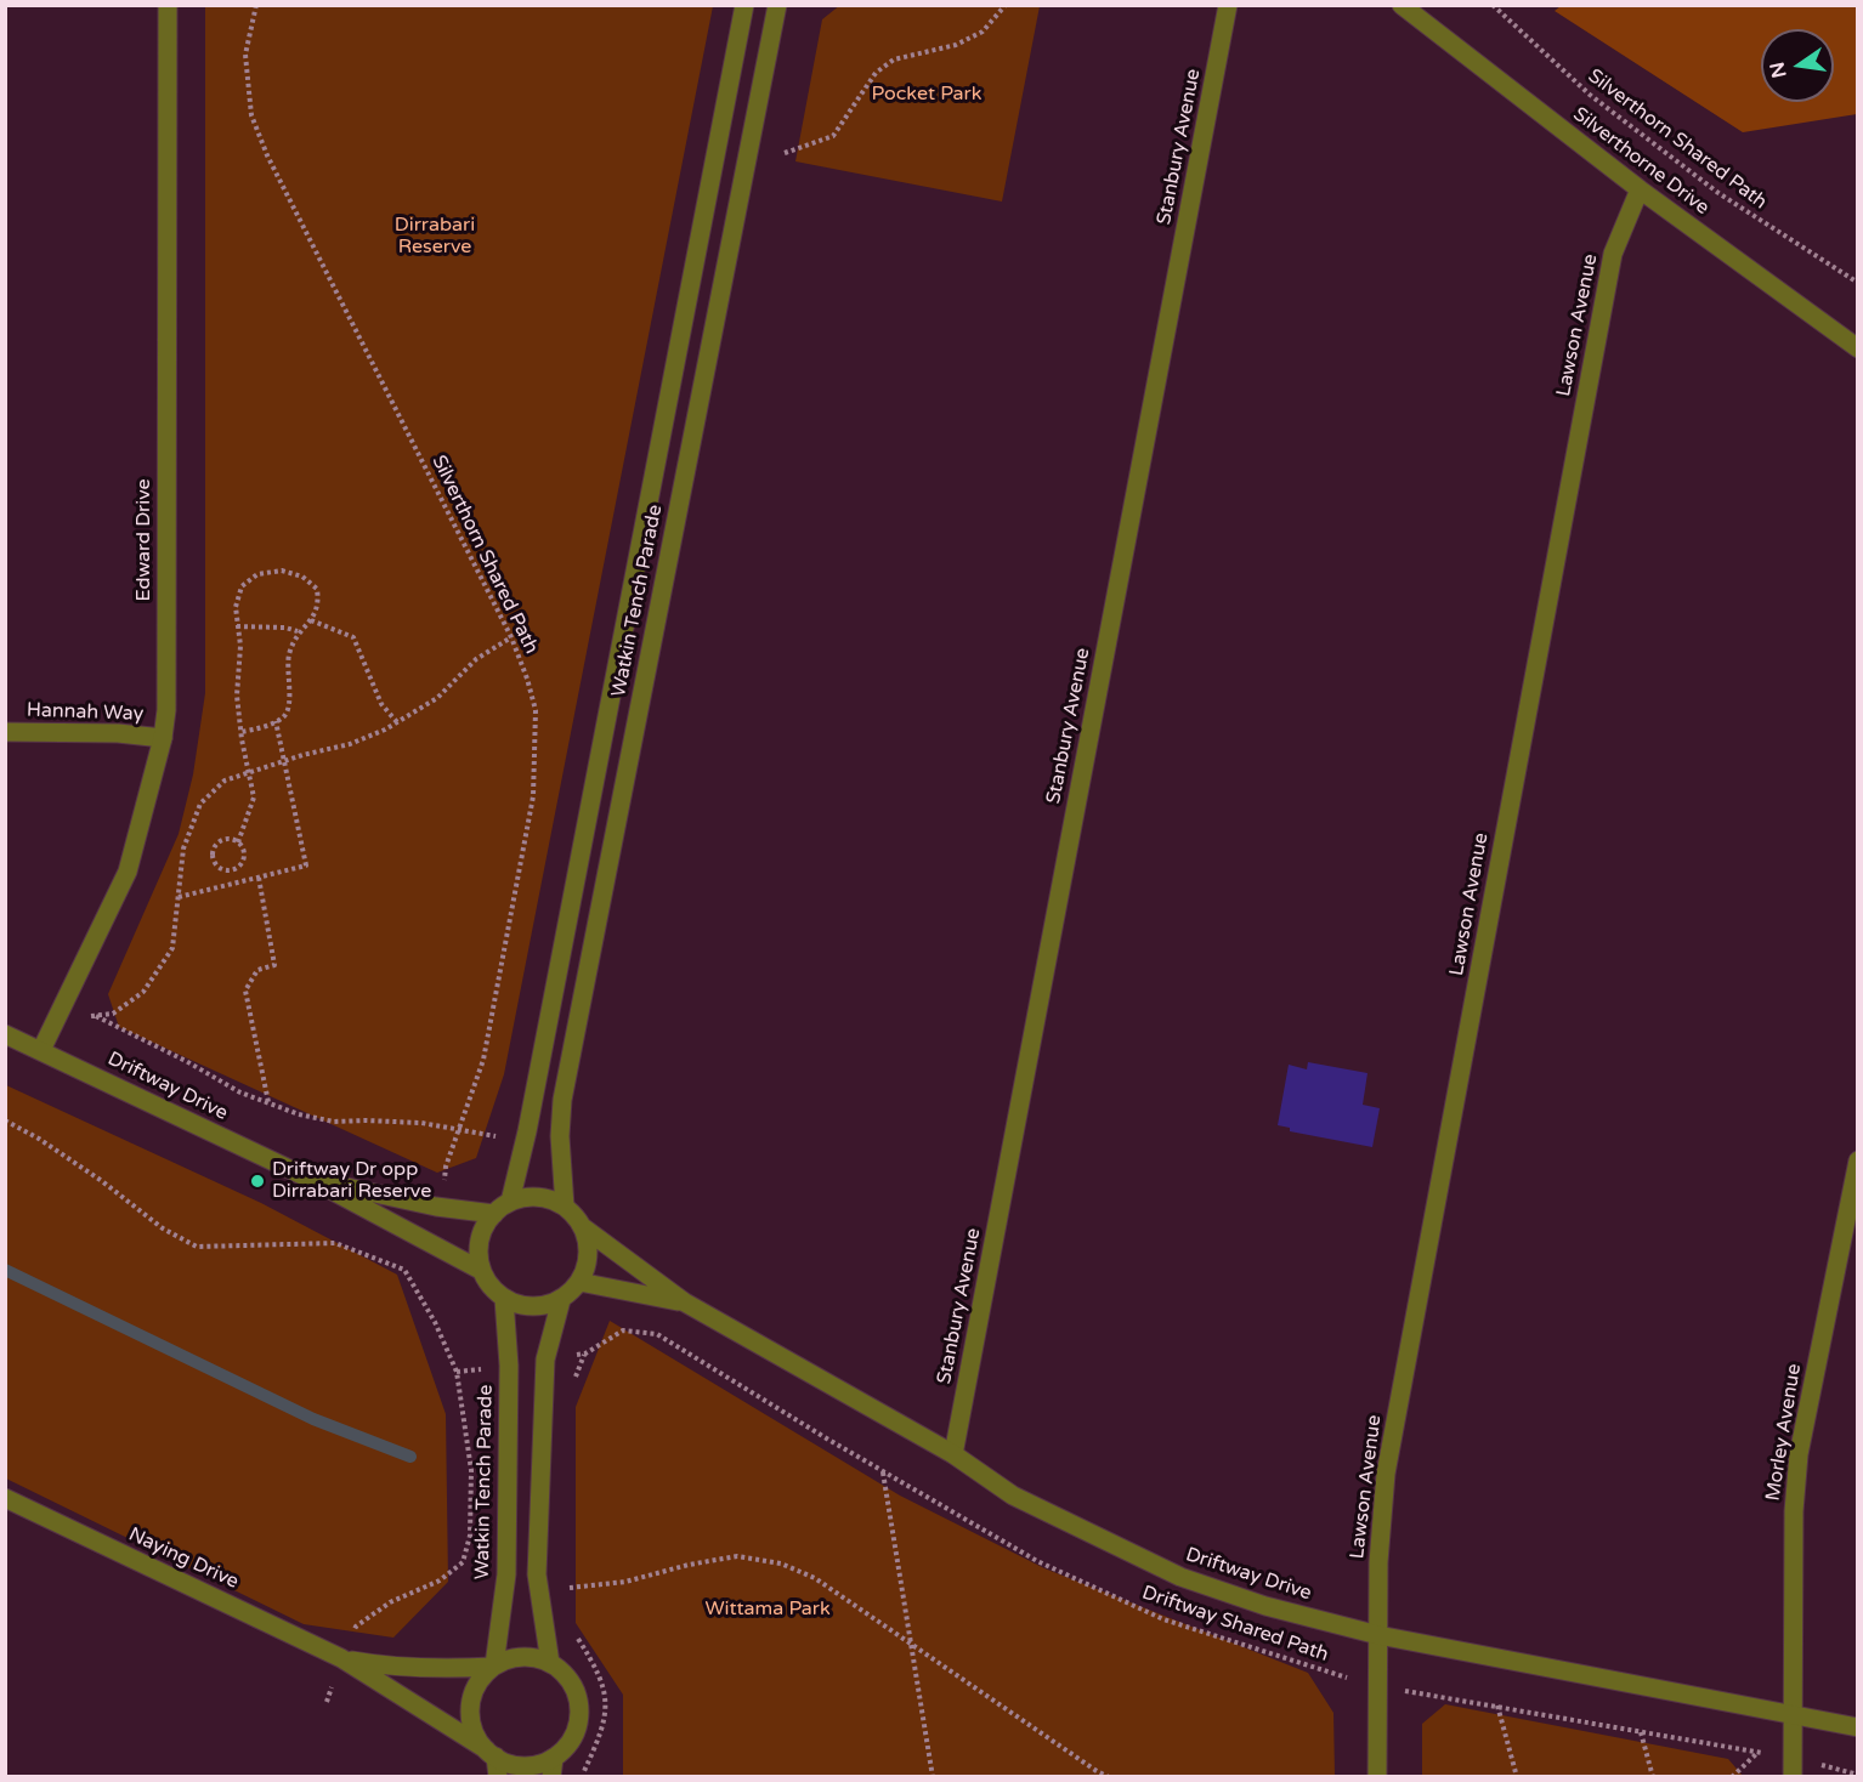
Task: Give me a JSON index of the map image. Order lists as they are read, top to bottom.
{
  "streets": {
    "street": [
      "Stanbury Avenue",
      "Silverthorne Drive",
      "Lawson Avenue",
      "Edward Drive",
      "Watkin Tench Parade",
      "Hannah Way",
      "Driftway Drive",
      "Morley Avenue",
      "Naying Drive"
    ],
    "path": ["Silverthorn Shared Path", "Driftway Shared Path"]
  },
  "crossings": [
    ["Stanbury Avenue", "Driftway Drive"],
    ["Silverthorne Drive", "Lawson Avenue"],
    ["Lawson Avenue", "Driftway Drive"],
    ["Lawson Avenue", "Driftway Shared Path"],
    ["Edward Drive", "Hannah Way"],
    ["Edward Drive", "Driftway Drive"],
    ["Watkin Tench Parade", "Driftway Drive"],
    ["Watkin Tench Parade", "Naying Drive"],
    ["Driftway Drive", "Morley Avenue"],
    ["Morley Avenue", "Driftway Shared Path"]
  ],
  "parks": ["Pocket Park", "Dirrabari Reserve", "Wittama Park"],
  "places": ["Driftway Dr opp Dirrabari Reserve"],
  "north": "left"
}
